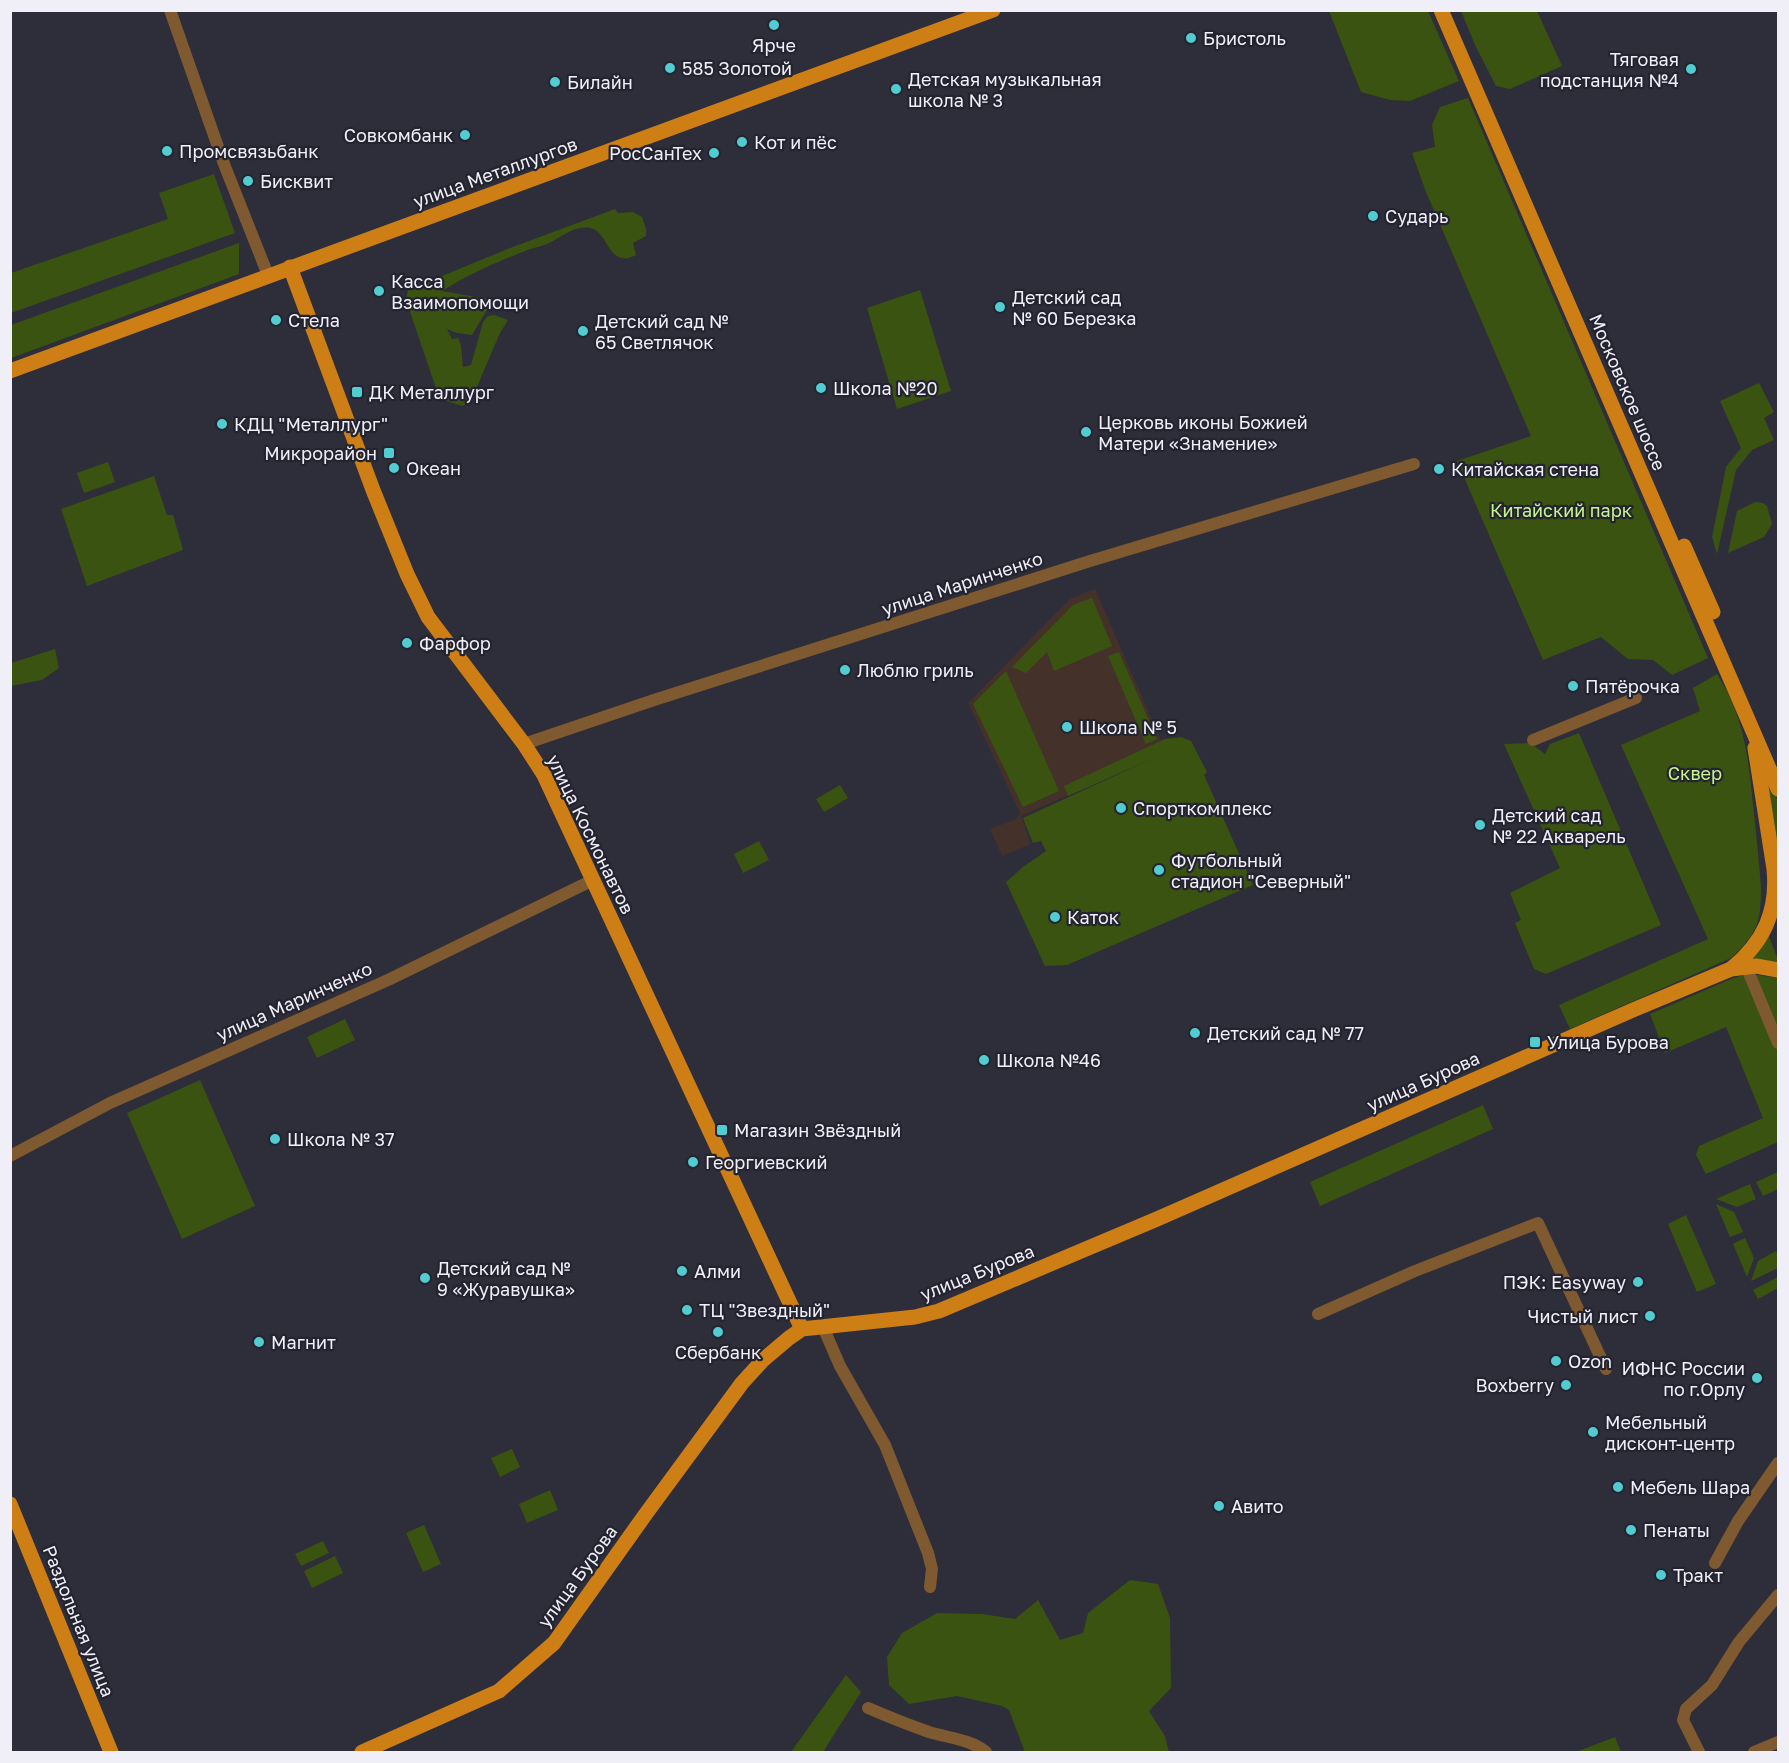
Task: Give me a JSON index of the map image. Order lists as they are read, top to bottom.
{
  "streets": {
    "main road": [
      "улица Металлургов",
      "Московское шоссе",
      "улица Космонавтов",
      "улица Бурова",
      "Раздольная улица"
    ],
    "street": ["улица Маринченко"]
  },
  "crossings": [
    ["улица Металлургов", "улица Космонавтов"],
    ["улица Маринченко", "улица Космонавтов"],
    ["улица Космонавтов", "улица Бурова"]
  ],
  "parks": ["Китайский парк", "Сквер"],
  "places": {
    "other": [
      "Ярче",
      "Бристоль",
      "585 Золотой",
      "Тяговая подстанция №4",
      "Билайн",
      "Детская музыкальная школа № 3",
      "Совкомбанк",
      "Кот и пёс",
      "Промсвязьбанк",
      "РосСанТех",
      "Бисквит",
      "Сударь",
      "Касса Взаимопомощи",
      "Детский сад № 60 Березка",
      "Стела",
      "Детский сад № 65 Светлячок",
      "Школа №20",
      "КДЦ \"Металлург\"",
      "Церковь иконы Божией Матери «Знамение»",
      "Океан",
      "Китайская стена",
      "Фарфор",
      "Люблю гриль",
      "Пятёрочка",
      "Школа № 5",
      "Спорткомплекс",
      "Детский сад № 22 Акварель",
      "Футбольный стадион \"Северный\"",
      "Каток",
      "Детский сад № 77",
      "Школа №46",
      "Школа № 37",
      "Георгиевский",
      "Алми",
      "Детский сад № 9 «Журавушка»",
      "ПЭК: Easyway",
      "ТЦ \"Звездный\"",
      "Чистый лист",
      "Сбербанк",
      "Магнит",
      "Ozon",
      "ИФНС России по г.Орлу",
      "Boxberry",
      "Мебельный дисконт-центр",
      "Мебель Шара",
      "Авито",
      "Пенаты",
      "Тракт"
    ],
    "transit": [
      "ДК Металлург",
      "Микрорайон",
      "Улица Бурова",
      "Магазин Звёздный"
    ]
  }
}
